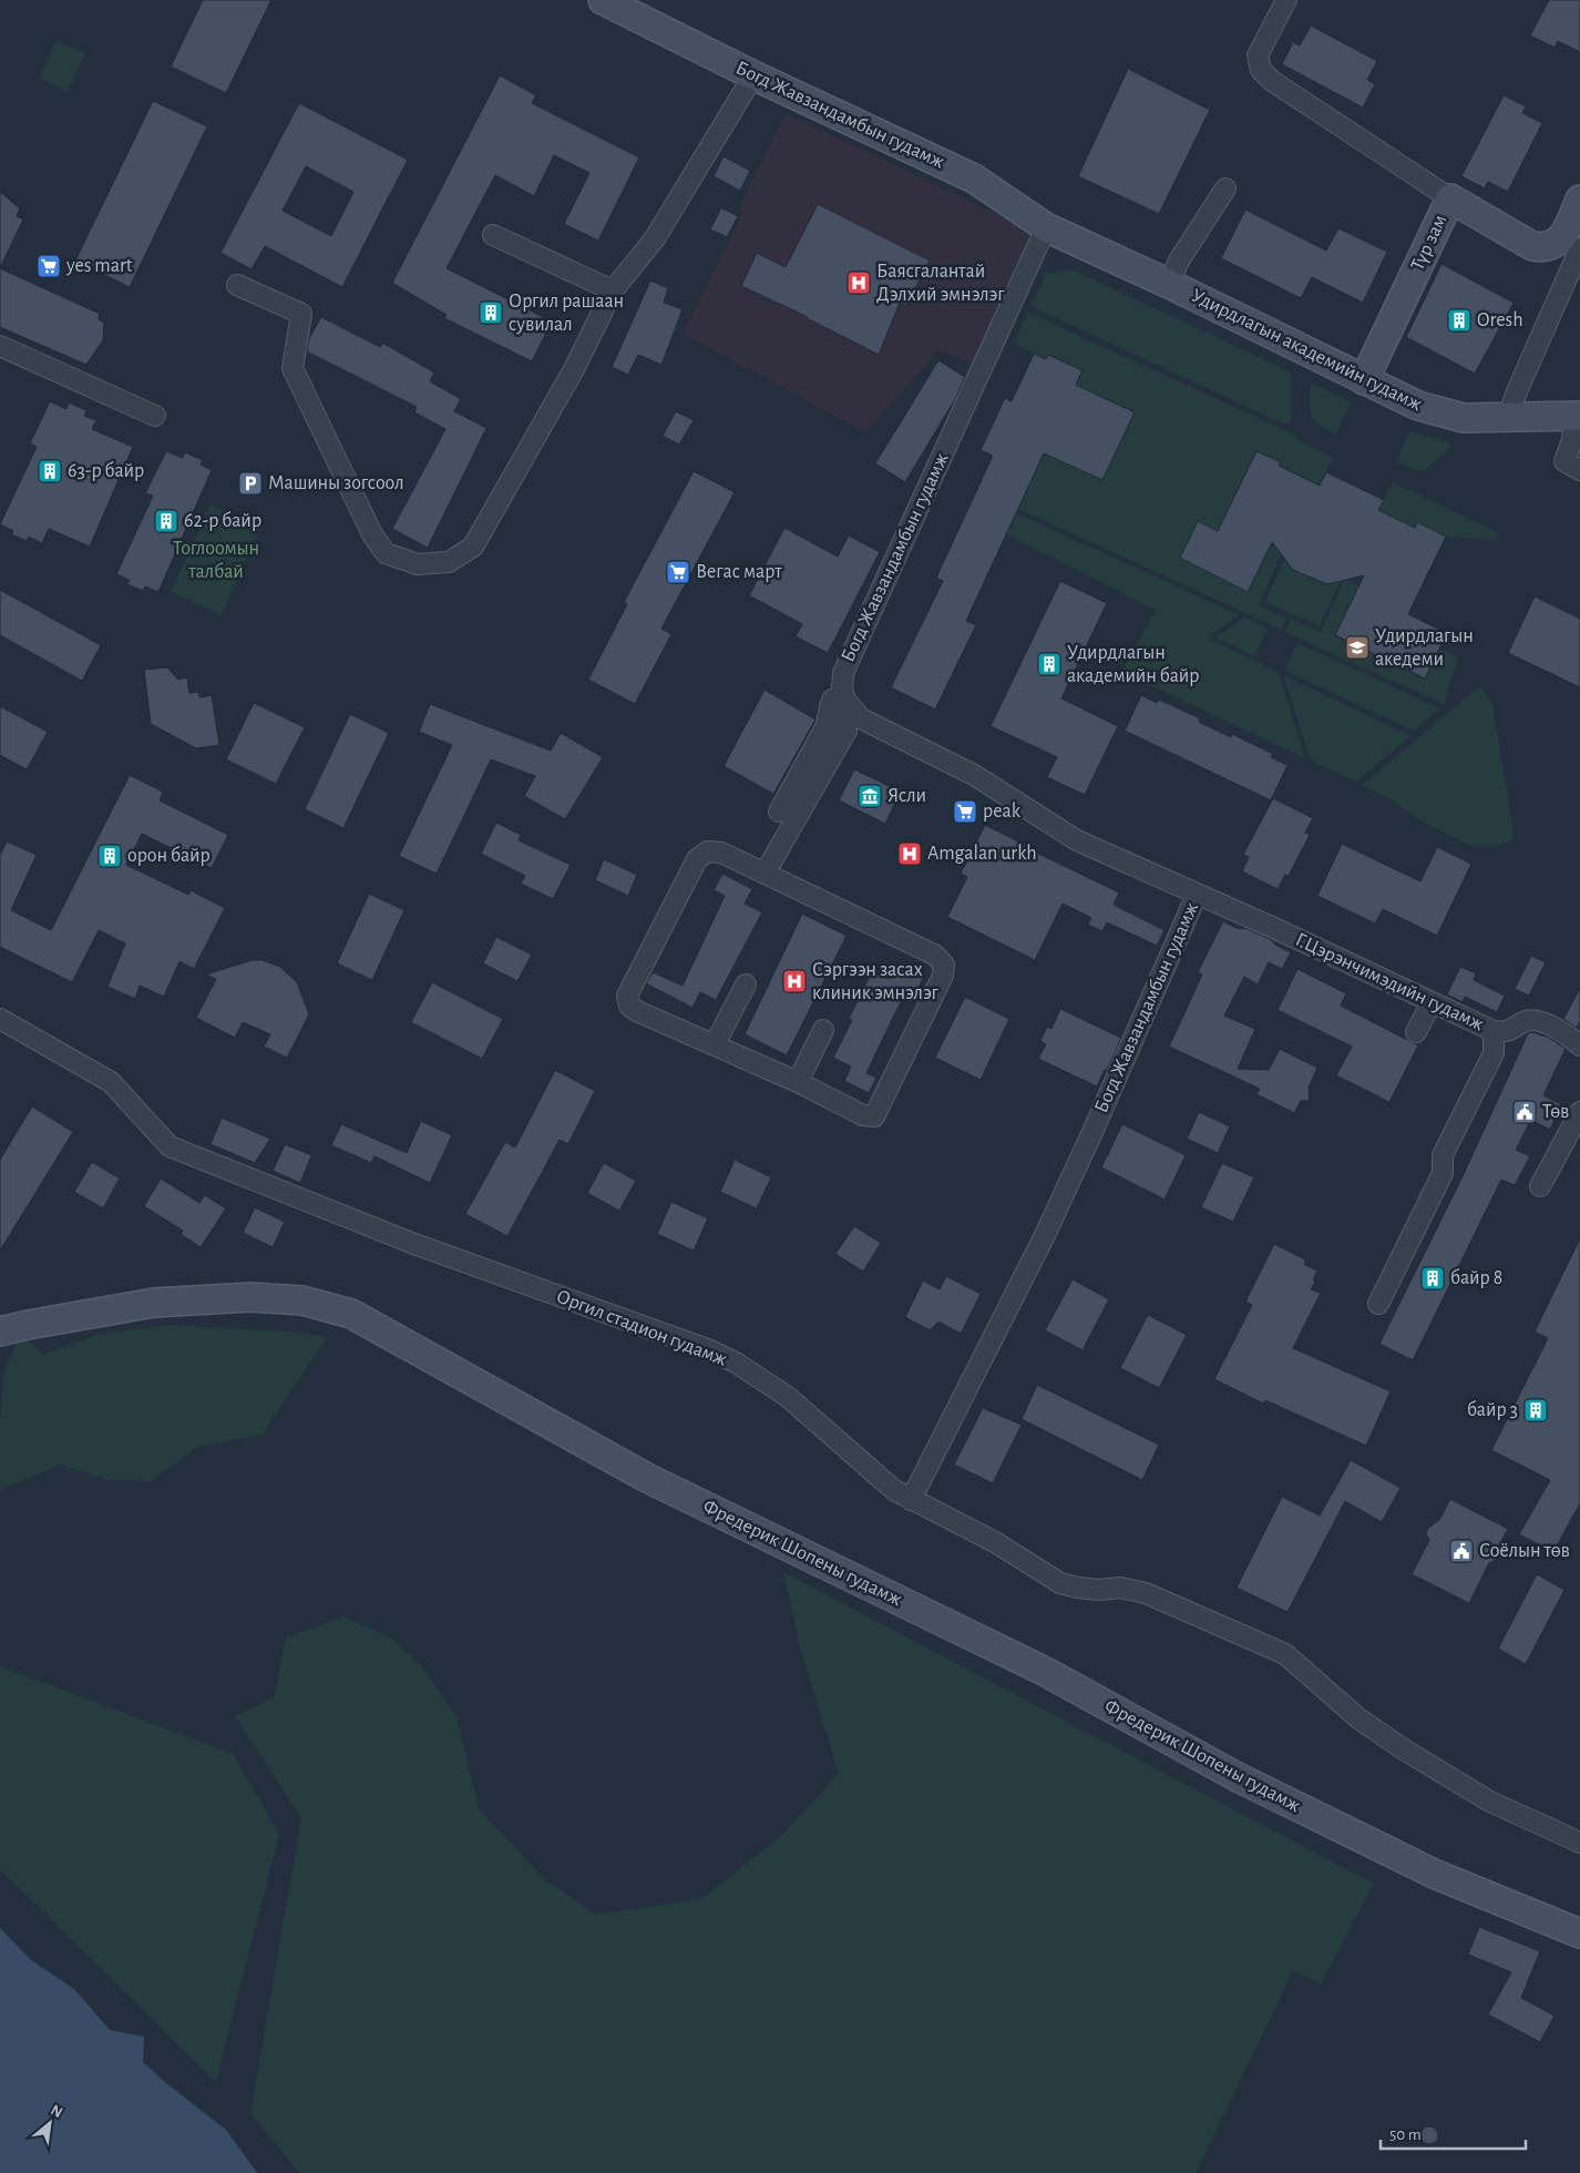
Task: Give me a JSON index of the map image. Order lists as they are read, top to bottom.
{
  "streets": {
    "street": [
      "Богд Жавзандамбын гудамж",
      "Түр зам",
      "Удирдлагын академийн гудамж",
      "Г.Цэрэнчимэдийн гудамж",
      "Оргил стадион гудамж",
      "Фредерик Шопены гудамж"
    ]
  },
  "crossings": [
    ["Богд Жавзандамбын гудамж", "Удирдлагын академийн гудамж"],
    ["Богд Жавзандамбын гудамж", "Г.Цэрэнчимэдийн гудамж"],
    ["Богд Жавзандамбын гудамж", "Оргил стадион гудамж"],
    ["Түр зам", "Удирдлагын академийн гудамж"]
  ],
  "parks": ["Тоглоомын талбай"],
  "places": {
    "supermarket": ["yes mart", "Вегас март", "peak"],
    "hospital": ["Баясгалантай Дэлхий эмнэлэг", "Amgalan urkh", "Сэргээн засах клиник эмнэлэг"],
    "building": [
      "Оргил рашаан сувилал",
      "Oresh",
      "63-р байр",
      "62-р байр",
      "Удирдлагын академийн байр",
      "орон байр",
      "байр 8",
      "байр 3"
    ],
    "parking": ["Машины зогсоол"],
    "school or university": ["Удирдлагын акедеми"],
    "museum": ["Ясли"],
    "public building": ["Төв", "Соёлын төв"]
  },
  "scale_bar": "50 m",
  "north": "top right"
}
